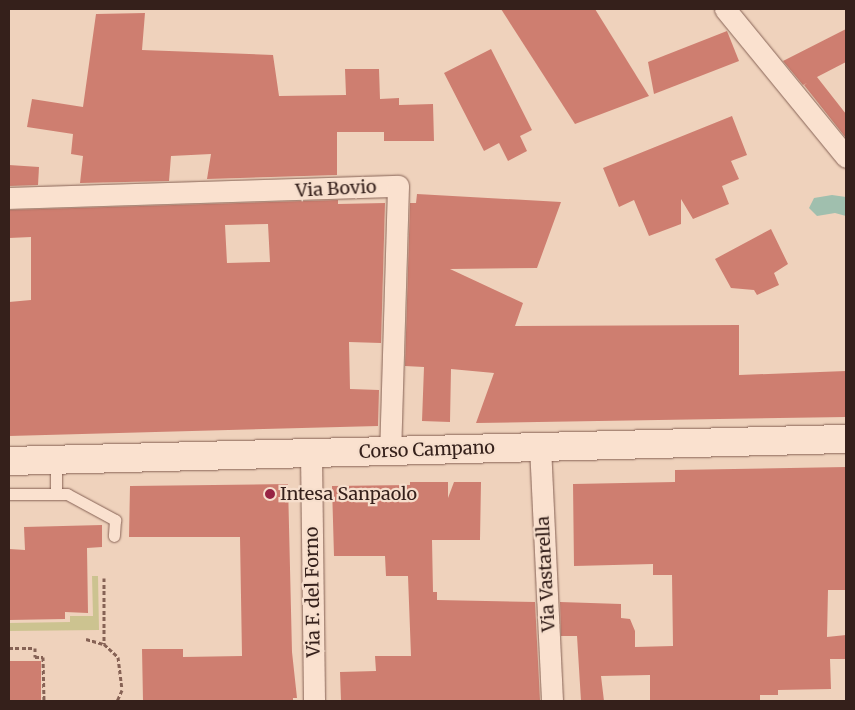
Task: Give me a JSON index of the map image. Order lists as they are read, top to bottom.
{
  "streets": {
    "main road": ["Corso Campano"],
    "street": ["Via Bovio", "Via Vastarella", "Via F. del Forno"]
  },
  "crossings": [
    ["Via Bovio", "Corso Campano"],
    ["Corso Campano", "Via Vastarella"],
    ["Corso Campano", "Via F. del Forno"]
  ],
  "places": ["Intesa Sanpaolo"]
}
